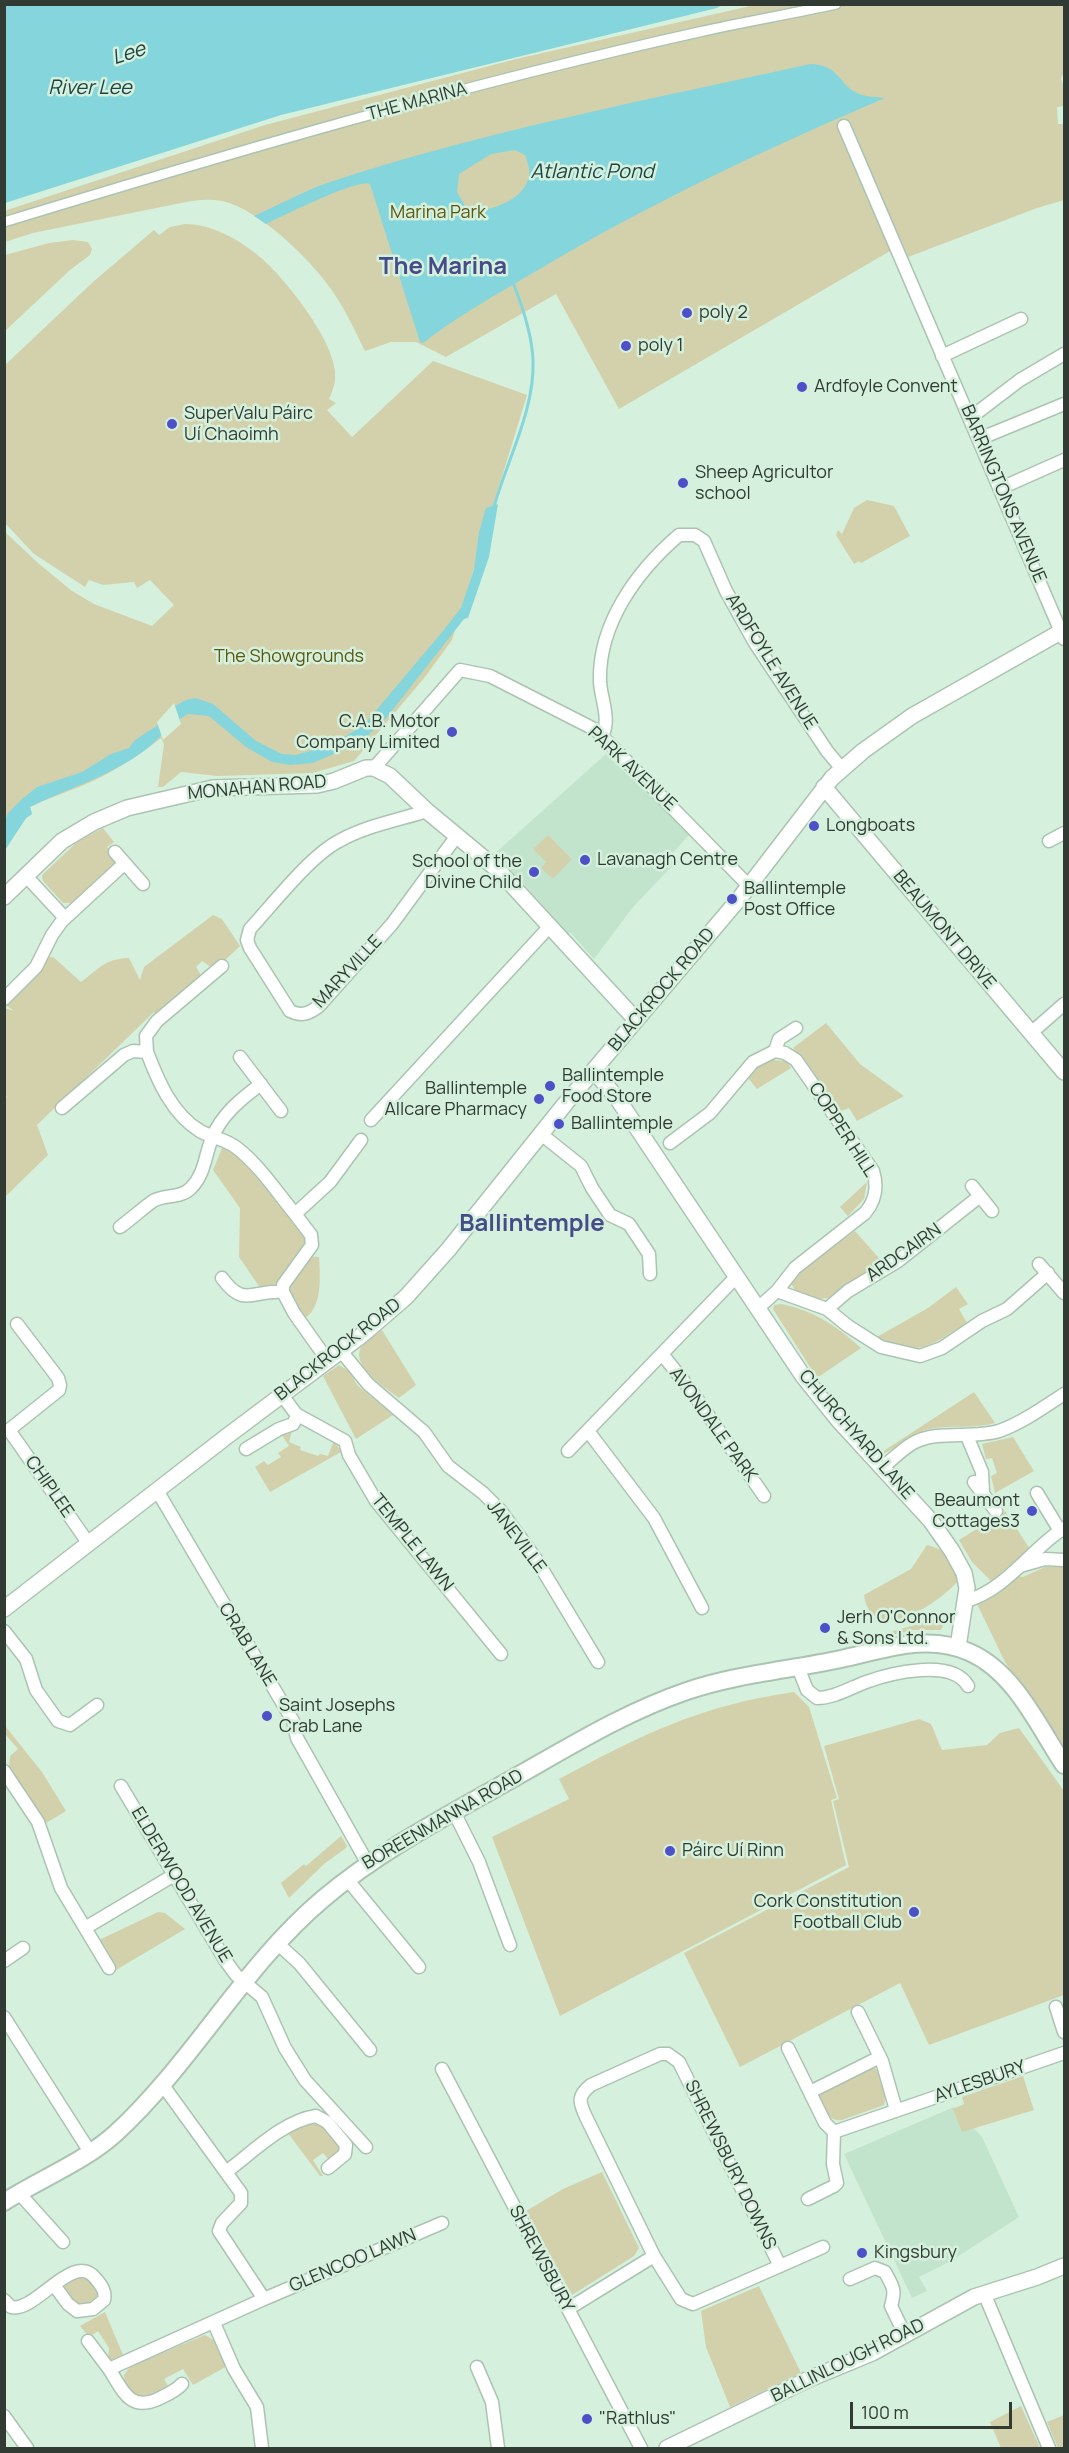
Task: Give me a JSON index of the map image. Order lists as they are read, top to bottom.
{
  "streets": {
    "main road": ["BOREENMANNA ROAD"],
    "street": [
      "THE MARINA",
      "BARRINGTONS AVENUE",
      "ARDFOYLE AVENUE",
      "PARK AVENUE",
      "MONAHAN ROAD",
      "BEAUMONT DRIVE",
      "MARYVILLE",
      "BLACKROCK ROAD",
      "COPPER HILL",
      "ARDCAIRN",
      "AVONDALE PARK",
      "CHURCHYARD LANE",
      "CHIPLEE",
      "JANEVILLE",
      "TEMPLE LAWN",
      "CRAB LANE",
      "ELDERWOOD AVENUE",
      "AYLESBURY",
      "SHREWSBURY DOWNS",
      "SHREWSBURY",
      "GLENCOO LAWN",
      "BALLINLOUGH ROAD"
    ]
  },
  "crossings": [
    ["BARRINGTONS AVENUE", "BLACKROCK ROAD"],
    ["ARDFOYLE AVENUE", "PARK AVENUE"],
    ["ARDFOYLE AVENUE", "BLACKROCK ROAD"],
    ["PARK AVENUE", "MONAHAN ROAD"],
    ["PARK AVENUE", "BLACKROCK ROAD"],
    ["BEAUMONT DRIVE", "BLACKROCK ROAD"],
    ["BLACKROCK ROAD", "CHURCHYARD LANE"],
    ["BLACKROCK ROAD", "CHIPLEE"],
    ["BLACKROCK ROAD", "JANEVILLE"],
    ["BLACKROCK ROAD", "TEMPLE LAWN"],
    ["BLACKROCK ROAD", "CRAB LANE"],
    ["COPPER HILL", "CHURCHYARD LANE"],
    ["AVONDALE PARK", "CHURCHYARD LANE"],
    ["CHURCHYARD LANE", "BOREENMANNA ROAD"],
    ["CRAB LANE", "BOREENMANNA ROAD"],
    ["BOREENMANNA ROAD", "ELDERWOOD AVENUE"]
  ],
  "districts": ["The Marina", "Ballintemple"],
  "water": ["Lee", "River Lee", "Atlantic Pond"],
  "parks": ["Marina Park", "The Showgrounds"],
  "places": [
    "poly 2",
    "poly 1",
    "Ardfoyle Convent",
    "SuperValu Páirc Uí Chaoimh",
    "Sheep Agricultor school",
    "C.A.B. Motor Company Limited",
    "Longboats",
    "Lavanagh Centre",
    "School of the Divine Child",
    "Ballintemple Post Office",
    "Ballintemple Food Store",
    "Ballintemple Allcare Pharmacy",
    "Ballintemple",
    "Beaumont Cottages3",
    "Jerh O'Connor & Sons Ltd.",
    "Saint Josephs Crab Lane",
    "Páirc Uí Rinn",
    "Cork Constitution Football Club",
    "Kingsbury",
    "\"Rathlus\""
  ],
  "scale_bar": "100 m"
}
